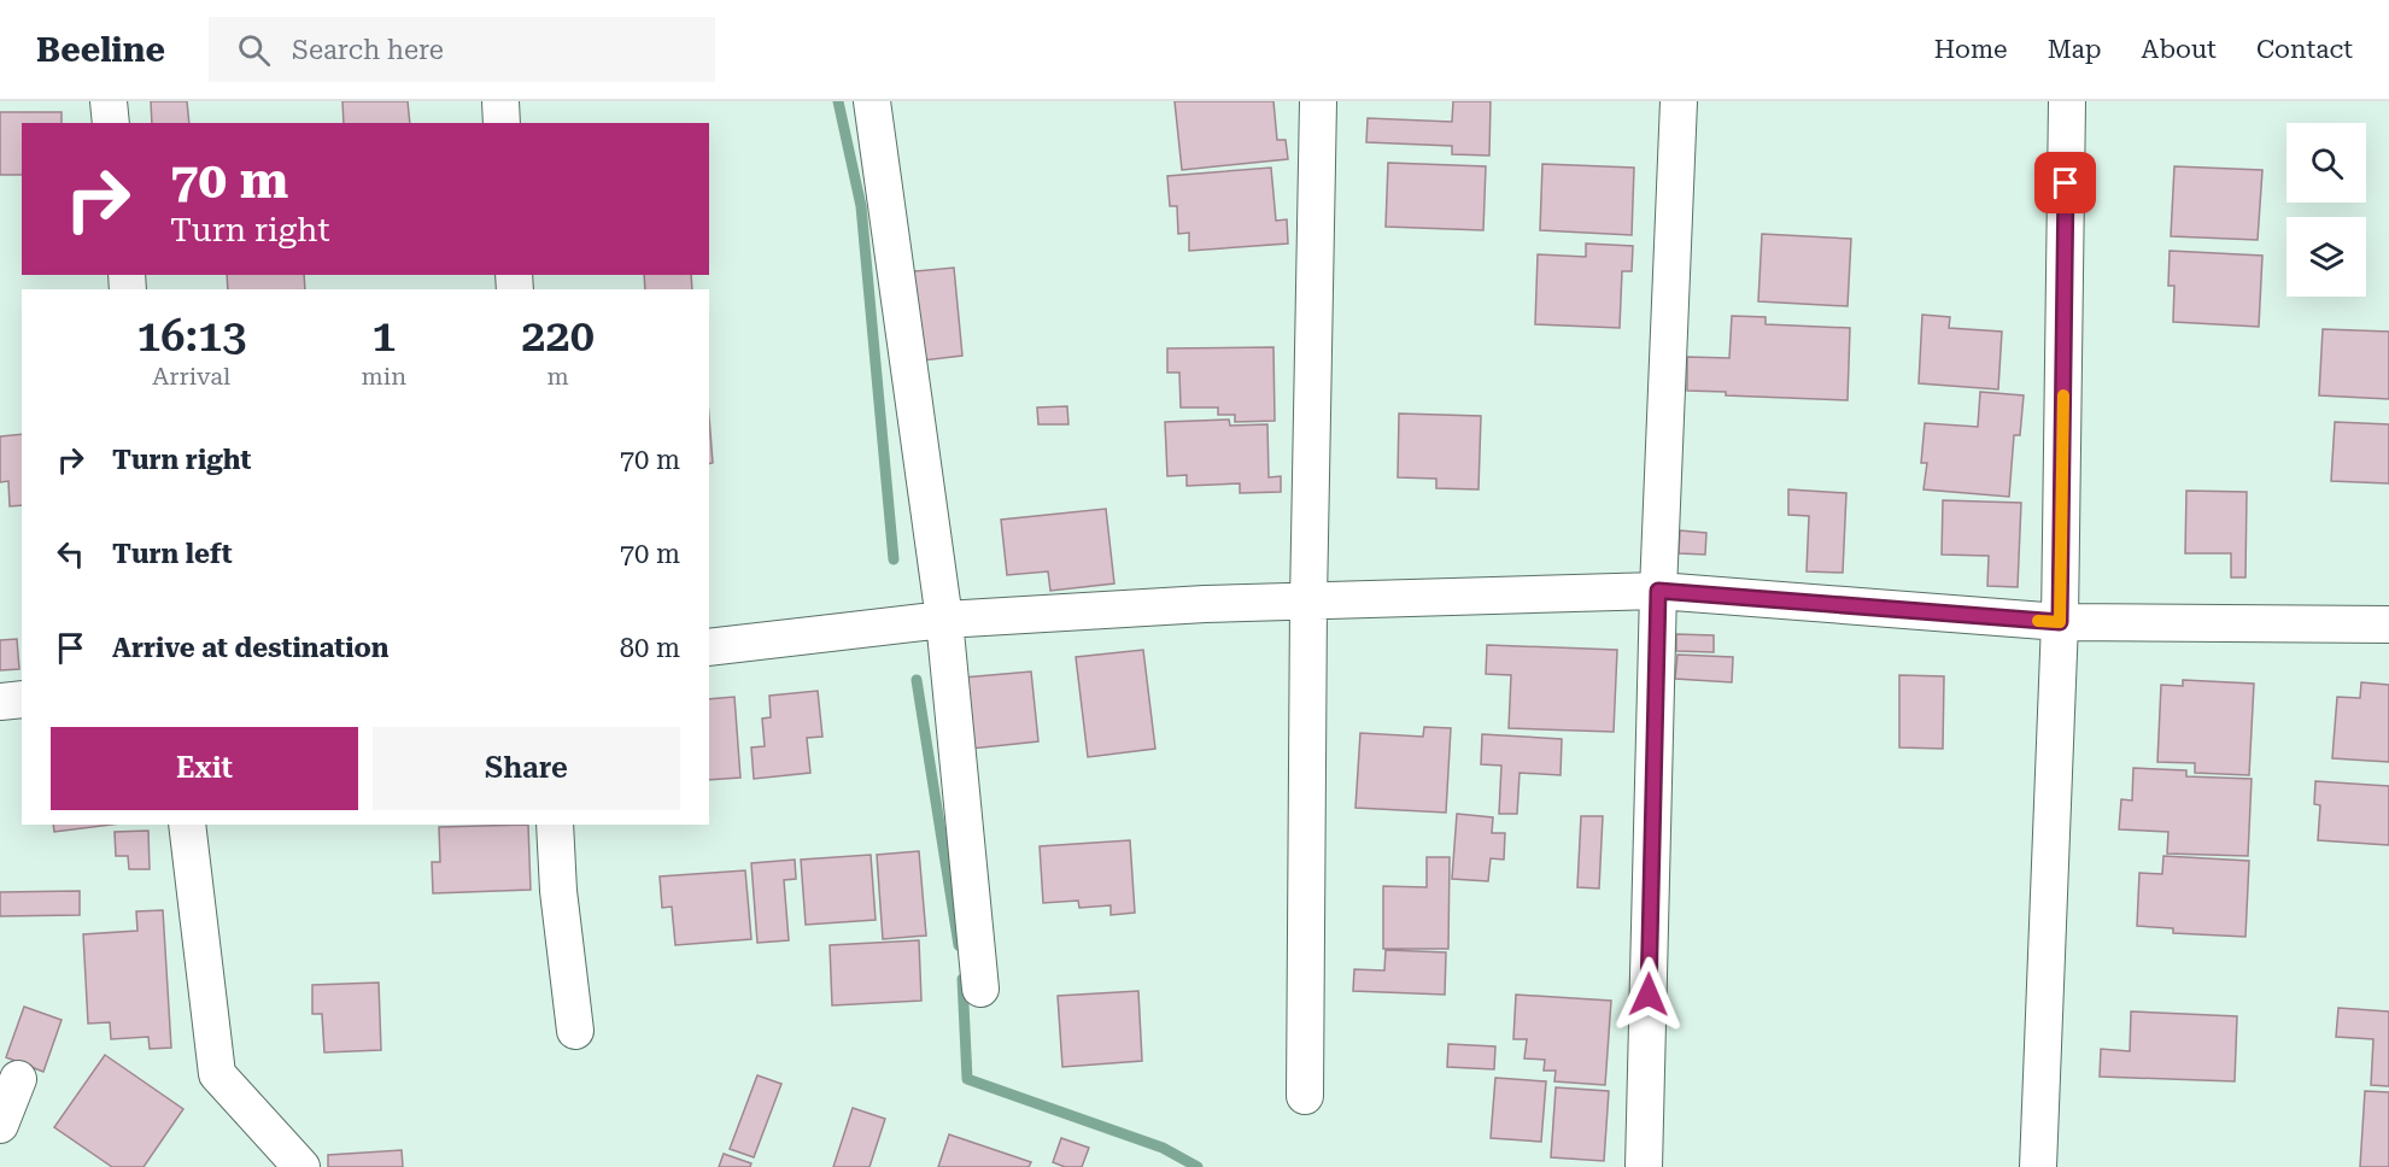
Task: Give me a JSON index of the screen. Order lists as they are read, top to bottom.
{
  "page": {
    "header": "Beeline",
    "search": "Search here",
    "nav": [
      "Home",
      "Map",
      "About",
      "Contact"
    ],
    "turn": ["70 m", "Turn right"],
    "eta": [
      "16:13",
      "Arrival",
      "1",
      "min",
      "220",
      "m"
    ],
    "list": [
      {
        "name": "Turn right",
        "value": "70 m"
      },
      {
        "name": "Turn left",
        "value": "70 m"
      },
      {
        "name": "Arrive at destination",
        "value": "80 m"
      }
    ],
    "buttons": ["Exit", "Share"]
  }
}
